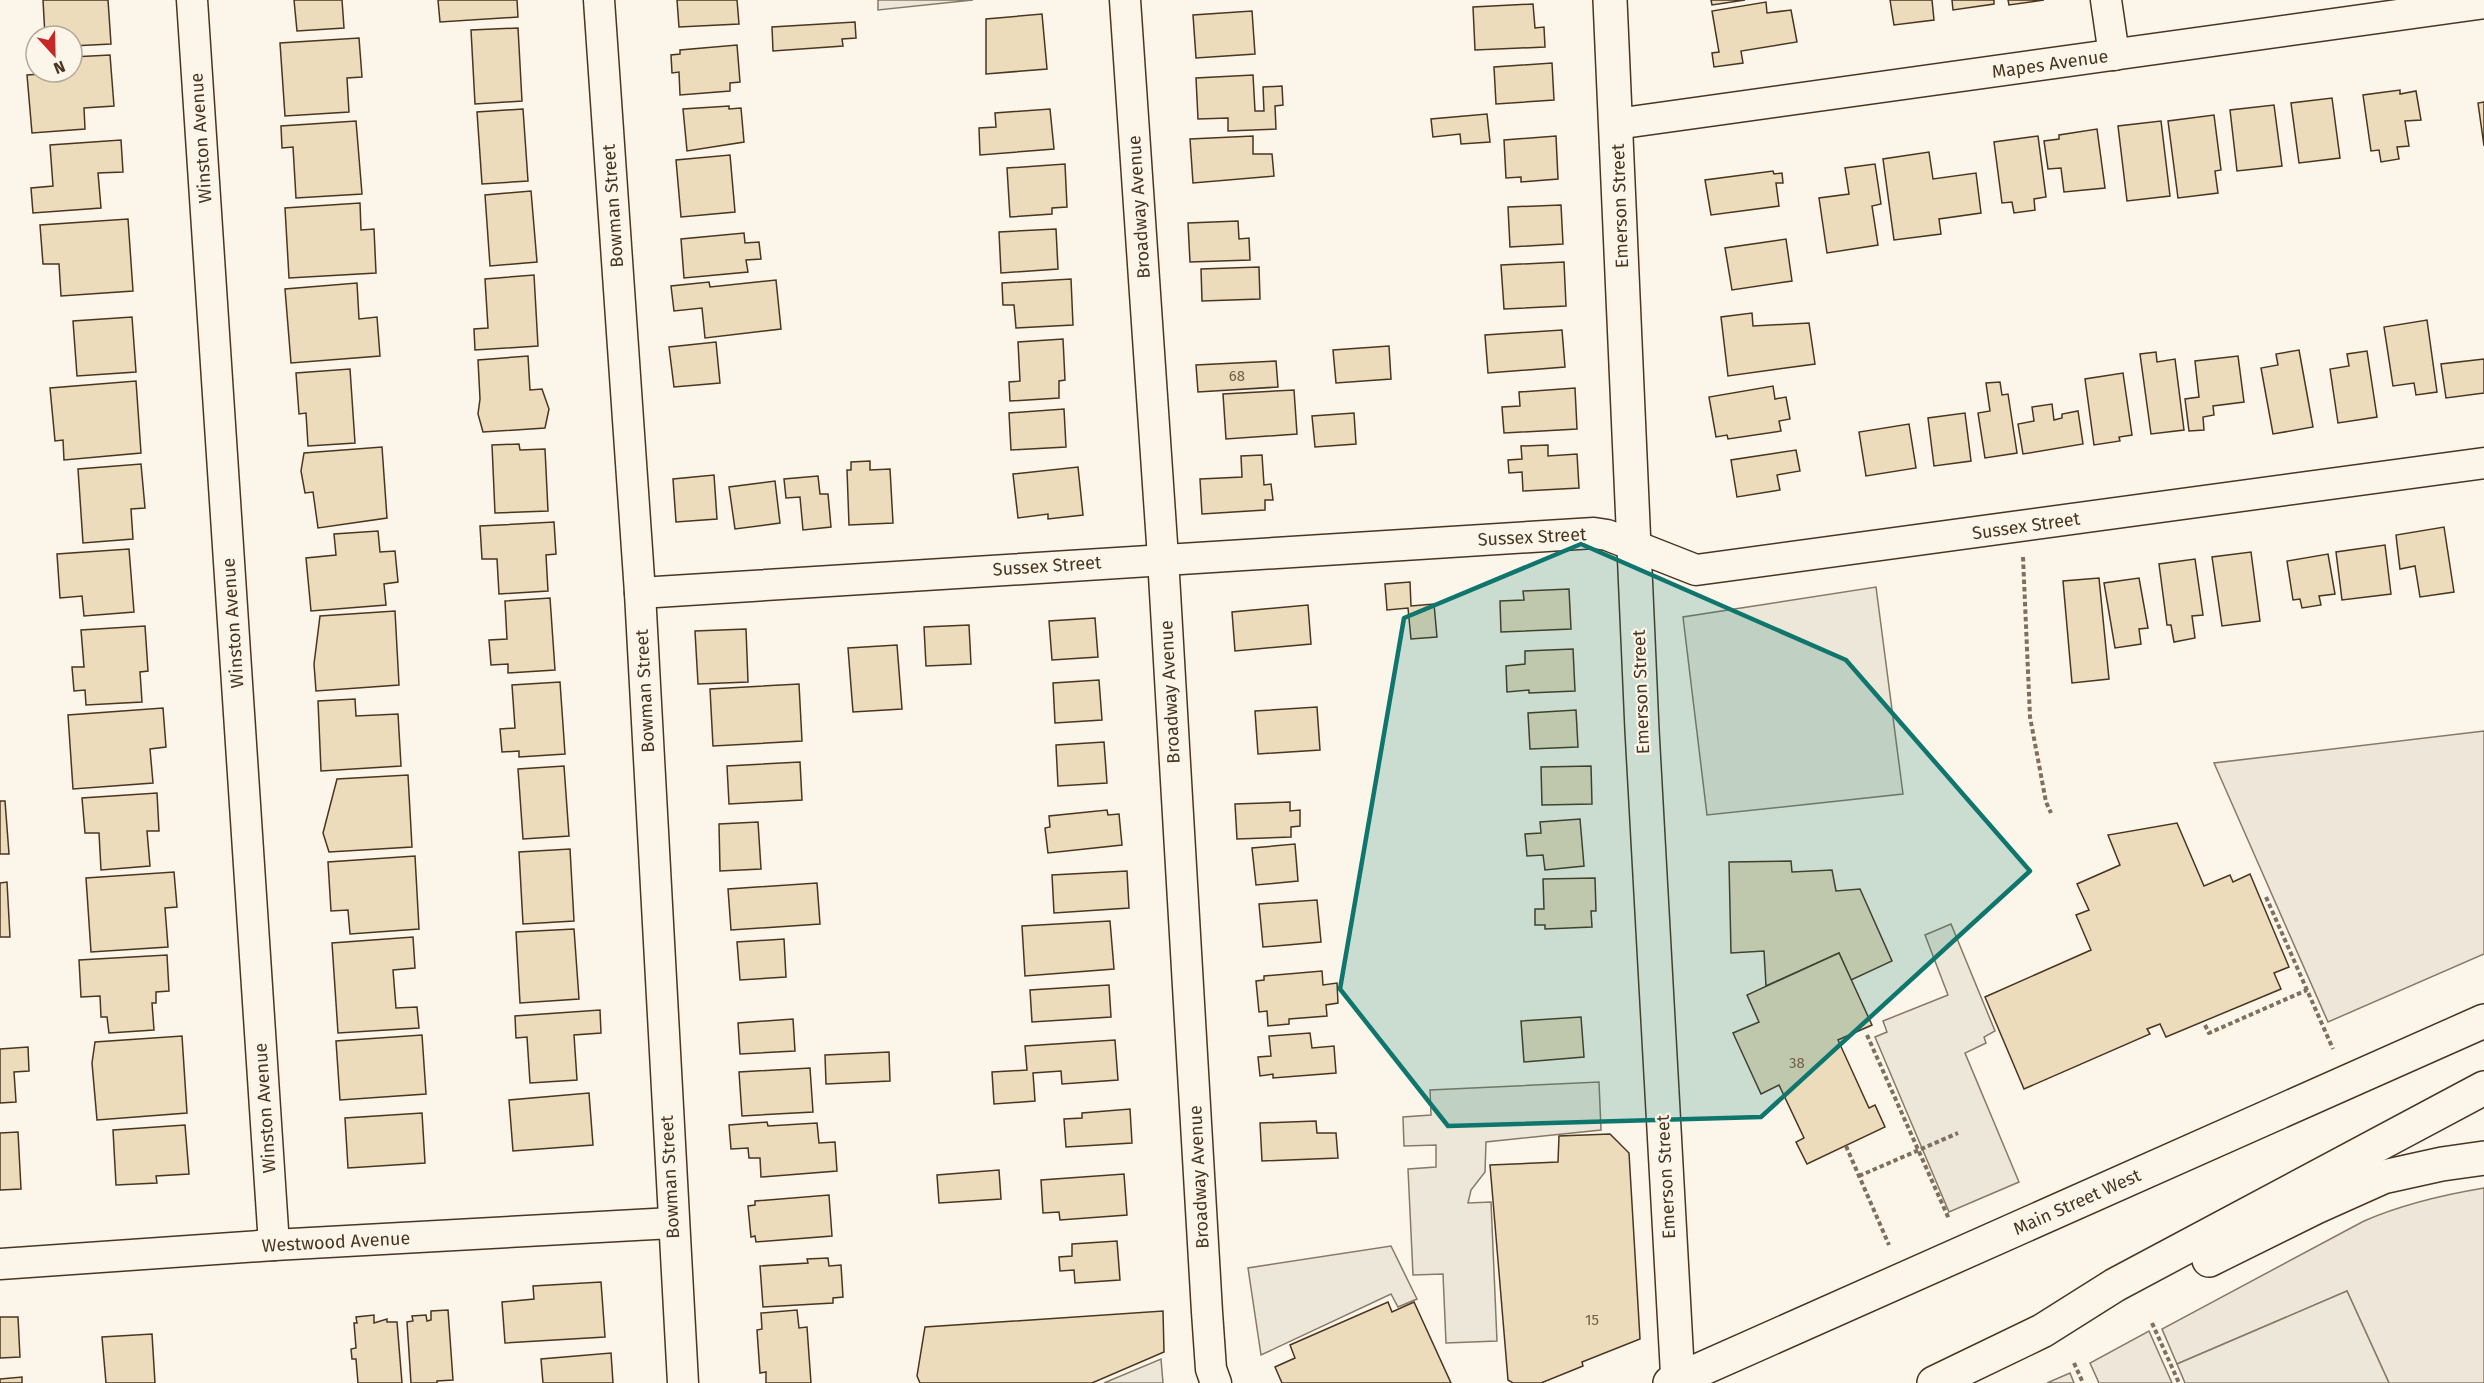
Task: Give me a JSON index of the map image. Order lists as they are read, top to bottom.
{
  "streets": {
    "main road": ["Emerson Street", "Main Street West"],
    "street": [
      "Mapes Avenue",
      "Winston Avenue",
      "Bowman Street",
      "Broadway Avenue",
      "Sussex Street",
      "Westwood Avenue"
    ]
  },
  "crossings": [
    ["Mapes Avenue", "Emerson Street"],
    ["Winston Avenue", "Westwood Avenue"],
    ["Bowman Street", "Sussex Street"],
    ["Bowman Street", "Westwood Avenue"],
    ["Emerson Street", "Sussex Street"],
    ["Emerson Street", "Main Street West"],
    ["Broadway Avenue", "Sussex Street"]
  ],
  "house_numbers": ["68", "38", "15"],
  "north": "bottom"
}
